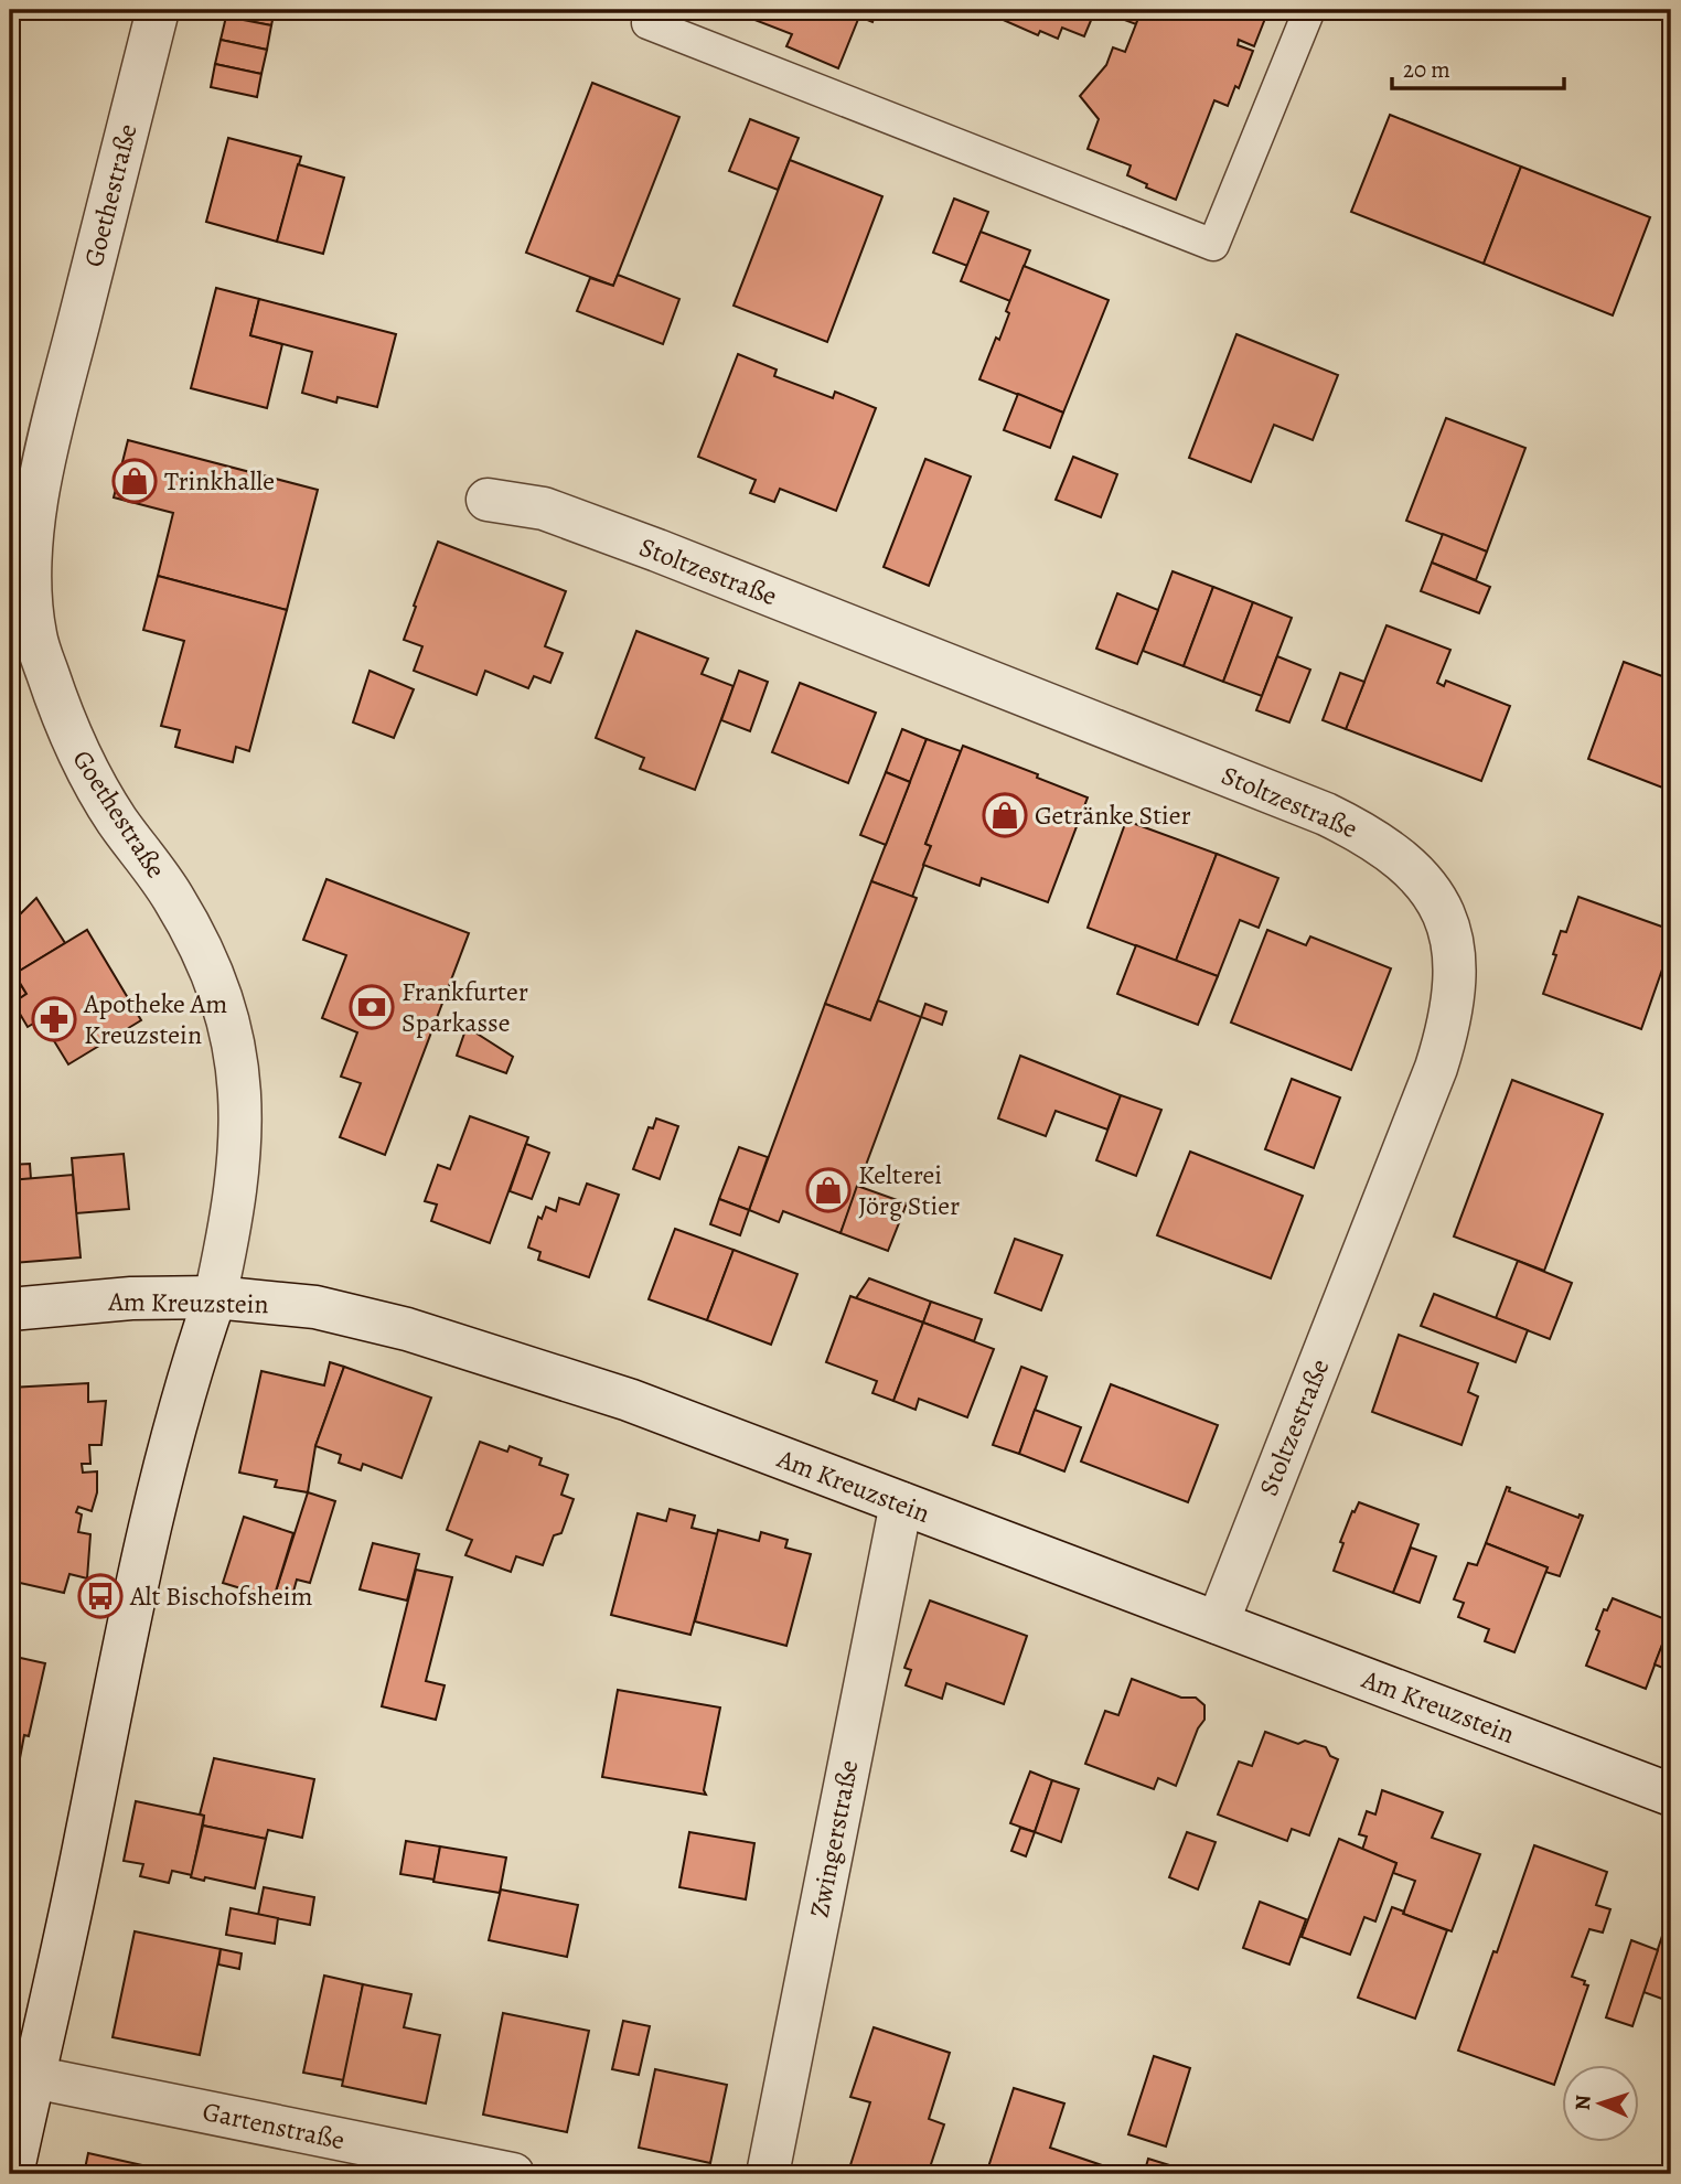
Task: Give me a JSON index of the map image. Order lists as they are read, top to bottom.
{
  "streets": {
    "street": [
      "Goethestraße",
      "Stoltzestraße",
      "Am Kreuzstein",
      "Zwingerstraße",
      "Gartenstraße"
    ]
  },
  "crossings": [
    ["Goethestraße", "Am Kreuzstein"],
    ["Stoltzestraße", "Am Kreuzstein"],
    ["Am Kreuzstein", "Zwingerstraße"]
  ],
  "places": {
    "shop": ["Trinkhalle", "Getränke Stier", "Kelterei Jörg Stier"],
    "bank": ["Frankfurter Sparkasse"],
    "pharmacy": ["Apotheke Am Kreuzstein"],
    "bus stop": ["Alt Bischofsheim"]
  },
  "scale_bar": "20 m",
  "north": "left"
}
